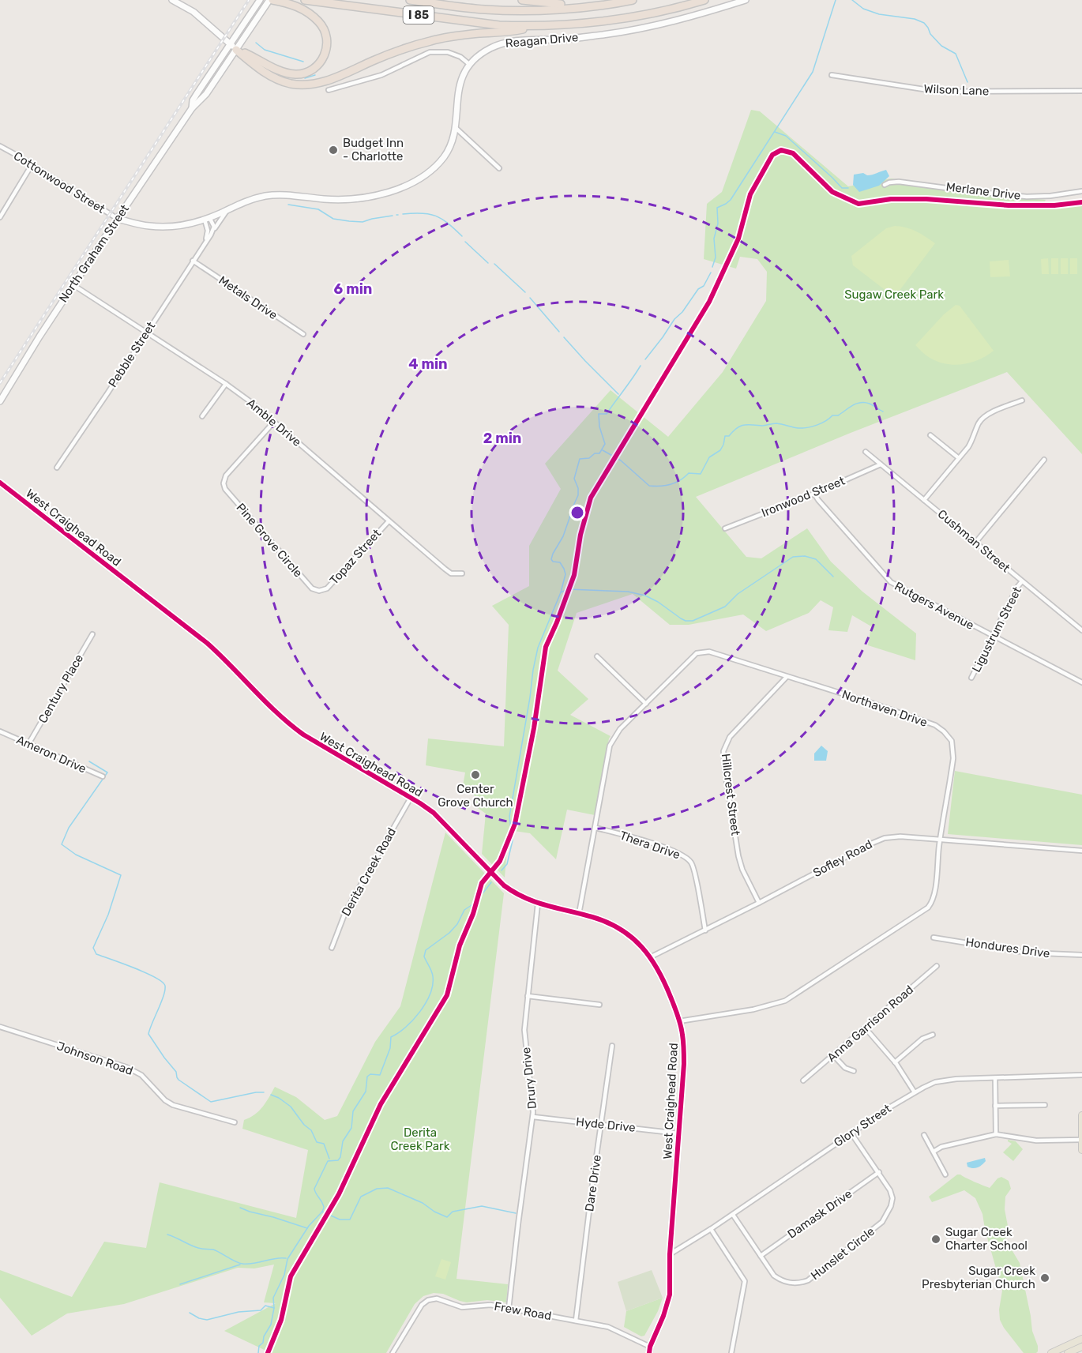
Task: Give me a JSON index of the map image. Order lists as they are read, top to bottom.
{
  "streets": {
    "highway": ["I 85"],
    "street": [
      "Reagan Drive",
      "Wilson Lane",
      "Cottonwood Street",
      "Merlane Drive",
      "North Graham Street",
      "Metals Drive",
      "Pebble Street",
      "Amble Drive",
      "Ironwood Street",
      "West Craighead Road",
      "Pine Grove Circle",
      "Cushman Street",
      "Topaz Street",
      "Rutgers Avenue",
      "Ligustrum Street",
      "Century Place",
      "Northaven Drive",
      "Ameron Drive",
      "Hillcrest Street",
      "Thera Drive",
      "Sofley Road",
      "Derita Creek Road",
      "Hondures Drive",
      "Anna Garrison Road",
      "Johnson Road",
      "Drury Drive",
      "Hyde Drive",
      "Glory Street",
      "Dare Drive",
      "Damask Drive",
      "Hunslet Circle",
      "Frew Road"
    ]
  },
  "crossings": [
    ["Reagan Drive", "Cottonwood Street"],
    ["Reagan Drive", "North Graham Street"],
    ["Reagan Drive", "Pebble Street"],
    ["Cottonwood Street", "North Graham Street"],
    ["North Graham Street", "Amble Drive"],
    ["Metals Drive", "Pebble Street"],
    ["Pebble Street", "Amble Drive"],
    ["Amble Drive", "Pine Grove Circle"],
    ["Amble Drive", "Topaz Street"],
    ["Ironwood Street", "Cushman Street"],
    ["Ironwood Street", "Rutgers Avenue"],
    ["West Craighead Road", "Northaven Drive"],
    ["West Craighead Road", "Sofley Road"],
    ["West Craighead Road", "Derita Creek Road"],
    ["West Craighead Road", "Drury Drive"],
    ["West Craighead Road", "Hyde Drive"],
    ["West Craighead Road", "Glory Street"],
    ["West Craighead Road", "Frew Road"],
    ["Pine Grove Circle", "Topaz Street"],
    ["Cushman Street", "Ligustrum Street"],
    ["Rutgers Avenue", "Ligustrum Street"],
    ["Century Place", "Ameron Drive"],
    ["Northaven Drive", "Hillcrest Street"],
    ["Northaven Drive", "Thera Drive"],
    ["Northaven Drive", "Sofley Road"],
    ["Hillcrest Street", "Sofley Road"],
    ["Thera Drive", "Sofley Road"],
    ["Drury Drive", "Hyde Drive"],
    ["Drury Drive", "Frew Road"],
    ["Hyde Drive", "Dare Drive"],
    ["Glory Street", "Hunslet Circle"],
    ["Dare Drive", "Frew Road"],
    ["Damask Drive", "Hunslet Circle"]
  ],
  "parks": ["Sugaw Creek Park", "Derita Creek Park"],
  "places": [
    "Budget Inn - Charlotte",
    "Center Grove Church",
    "Sugar Creek Charter School",
    "Sugar Creek Presbyterian Church"
  ],
  "rings": ["6 min", "4 min", "2 min"]
}
